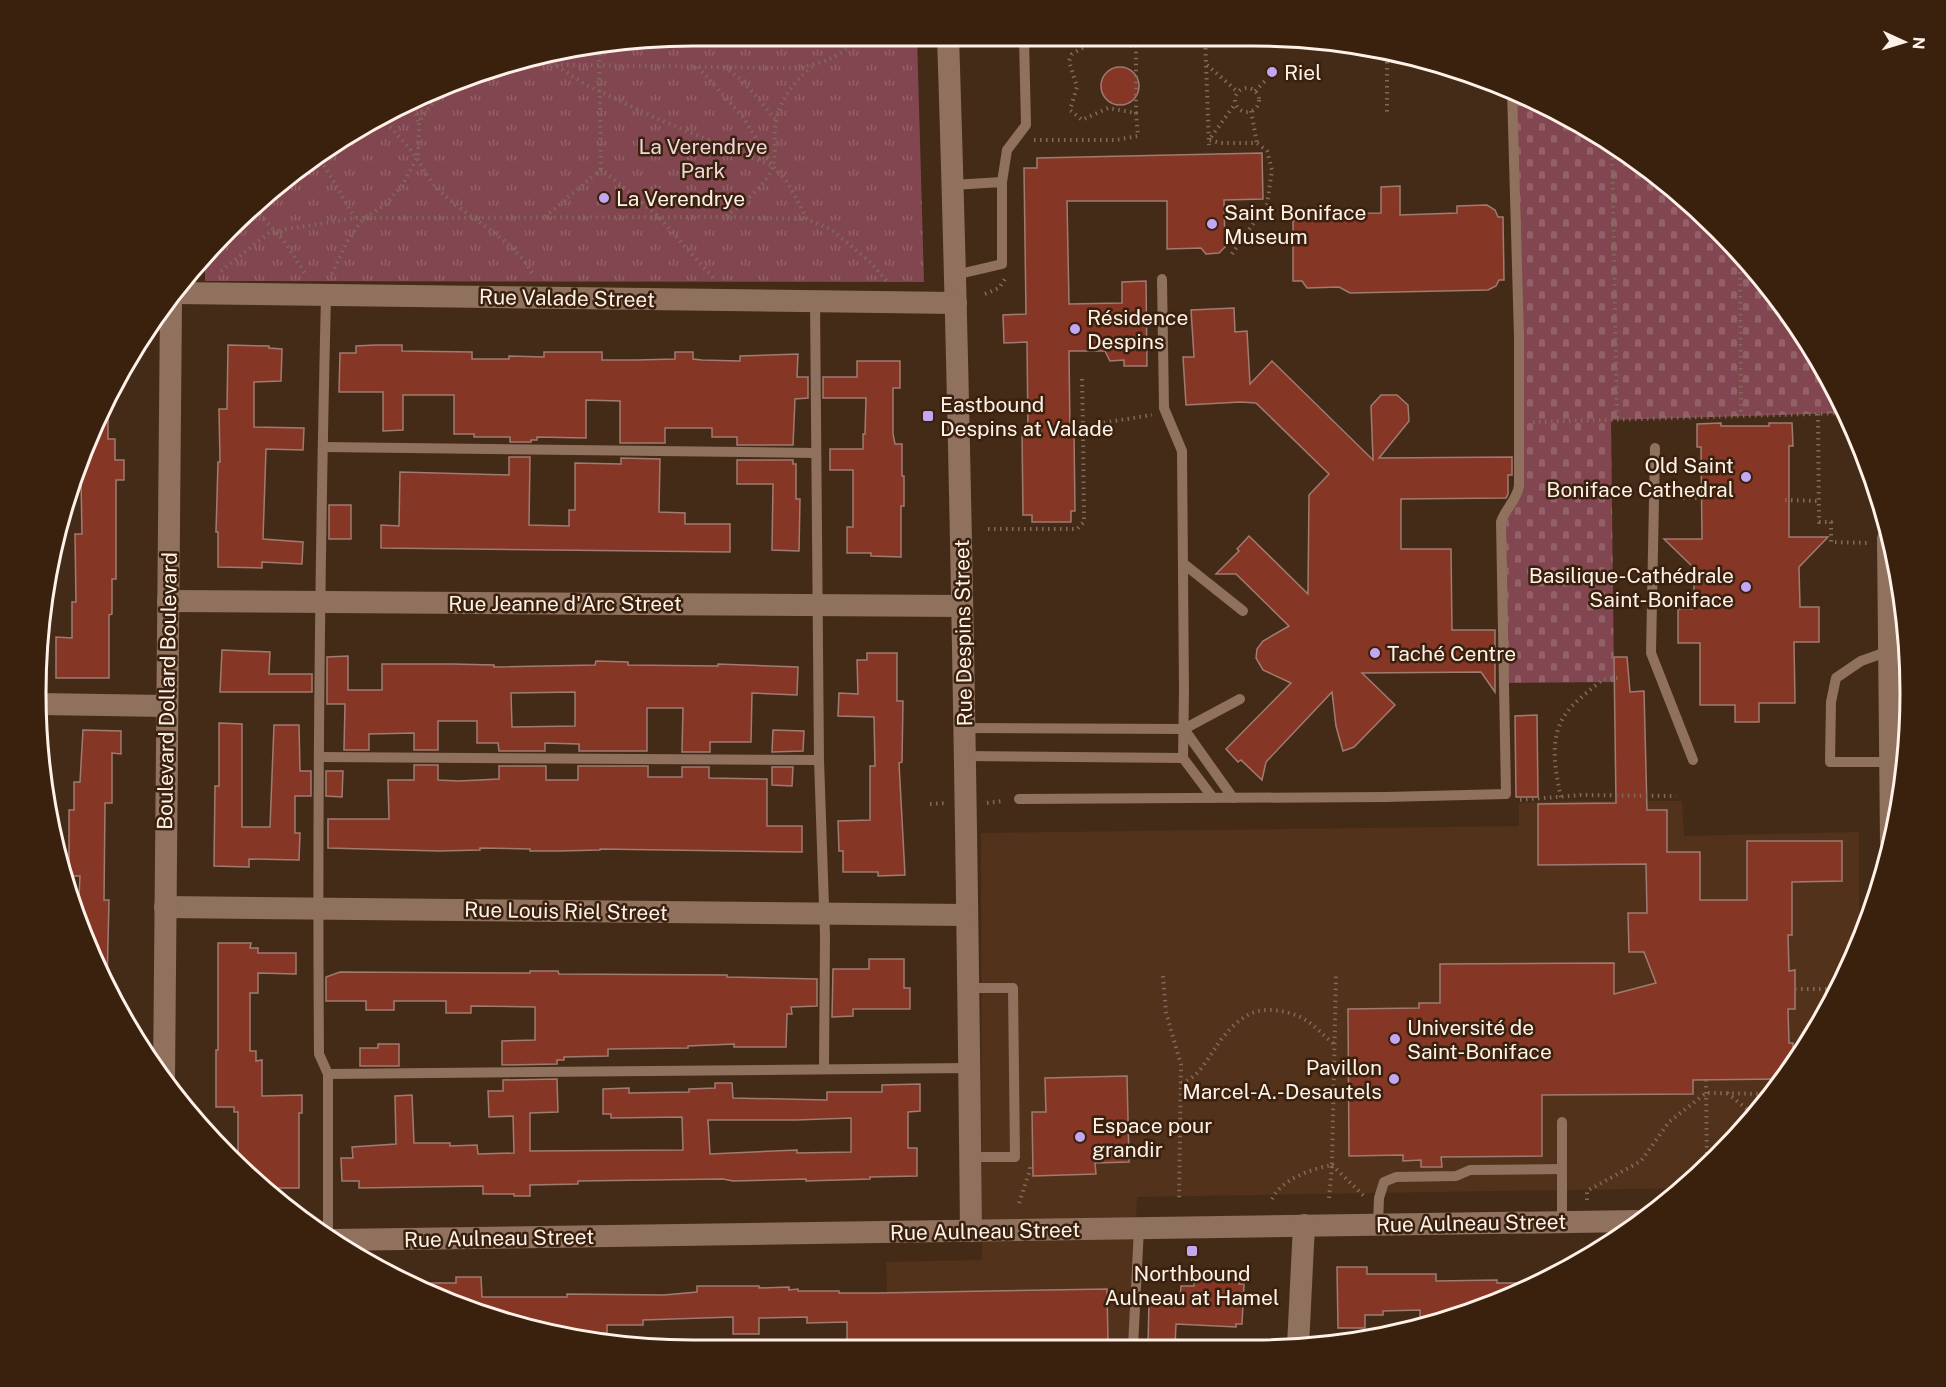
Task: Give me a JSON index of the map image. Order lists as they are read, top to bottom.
{
  "streets": {
    "street": [
      "Rue Valade Street",
      "Rue Jeanne d'Arc Street",
      "Rue Despins Street",
      "Boulevard Dollard Boulevard",
      "Rue Louis Riel Street",
      "Rue Aulneau Street"
    ]
  },
  "crossings": [
    ["Rue Valade Street", "Rue Despins Street"],
    ["Rue Jeanne d'Arc Street", "Rue Despins Street"],
    ["Rue Jeanne d'Arc Street", "Boulevard Dollard Boulevard"],
    ["Rue Despins Street", "Rue Louis Riel Street"],
    ["Rue Despins Street", "Rue Aulneau Street"],
    ["Boulevard Dollard Boulevard", "Rue Louis Riel Street"]
  ],
  "parks": ["La Verendrye Park"],
  "places": {
    "other": [
      "Riel",
      "La Verendrye",
      "Saint Boniface Museum",
      "Résidence Despins",
      "Old Saint Boniface Cathedral",
      "Basilique-Cathédrale Saint-Boniface",
      "Taché Centre",
      "Université de Saint-Boniface",
      "Pavillon Marcel-A.-Desautels",
      "Espace pour grandir"
    ],
    "transit": ["Eastbound Despins at Valade", "Northbound Aulneau at Hamel"]
  },
  "north": "right"
}
